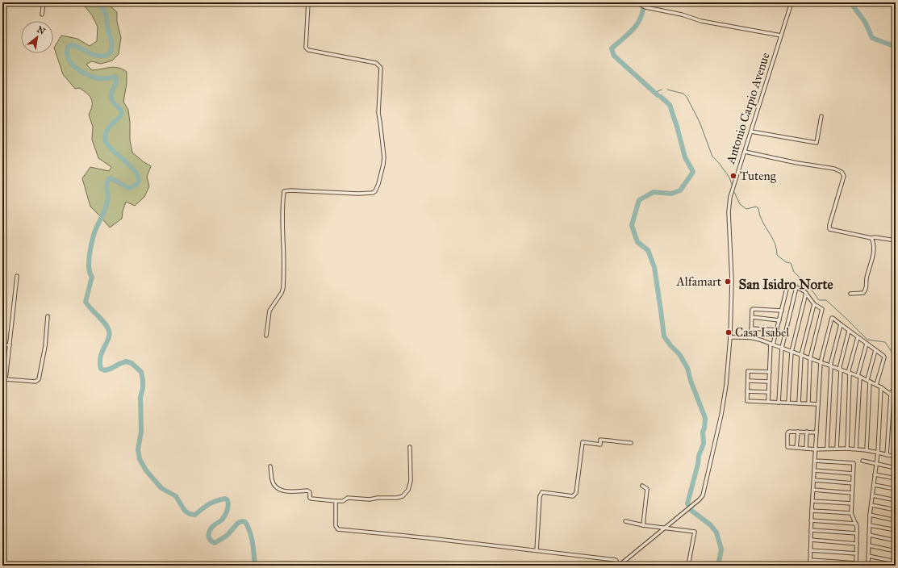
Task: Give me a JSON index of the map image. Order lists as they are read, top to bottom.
{
  "streets": {
    "street": ["Antonio Carpio Avenue"]
  },
  "districts": ["San Isidro Norte"],
  "places": ["Tuteng", "Alfamart", "Casa Isabel"],
  "north": "top right"
}
